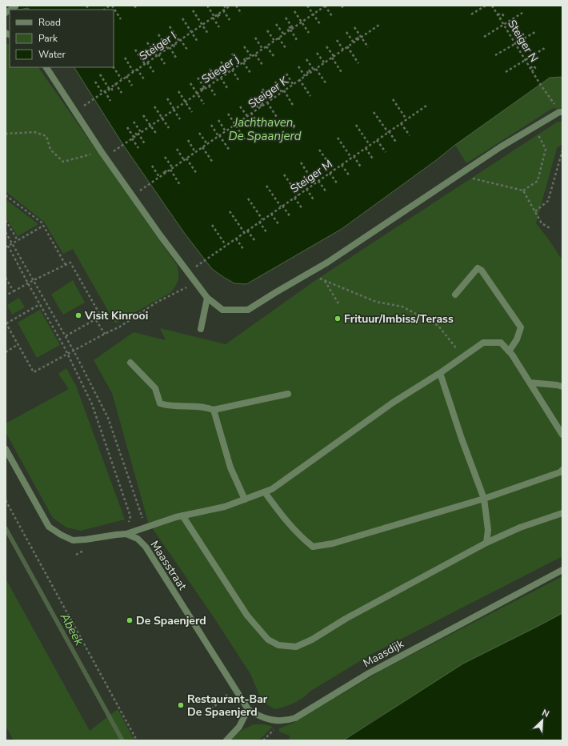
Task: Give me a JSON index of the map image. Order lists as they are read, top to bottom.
{
  "streets": {
    "street": ["Maasstraat", "Maasdijk"],
    "path": [
      "Steiger N",
      "Steiger I",
      "Stieger j",
      "Steiger K",
      "Steiger M"
    ]
  },
  "crossings": [
    ["Maasstraat", "Maasdijk"]
  ],
  "water": ["Jachthaven, De Spaanjerd", "Abeek"],
  "places": [
    "Visit Kinrooi",
    "Frituur/Imbiss/Terass",
    "De Spaenjerd",
    "Restaurant-Bar De Spaenjerd"
  ],
  "legend": ["Road", "Park", "Water"],
  "north": "top right"
}
